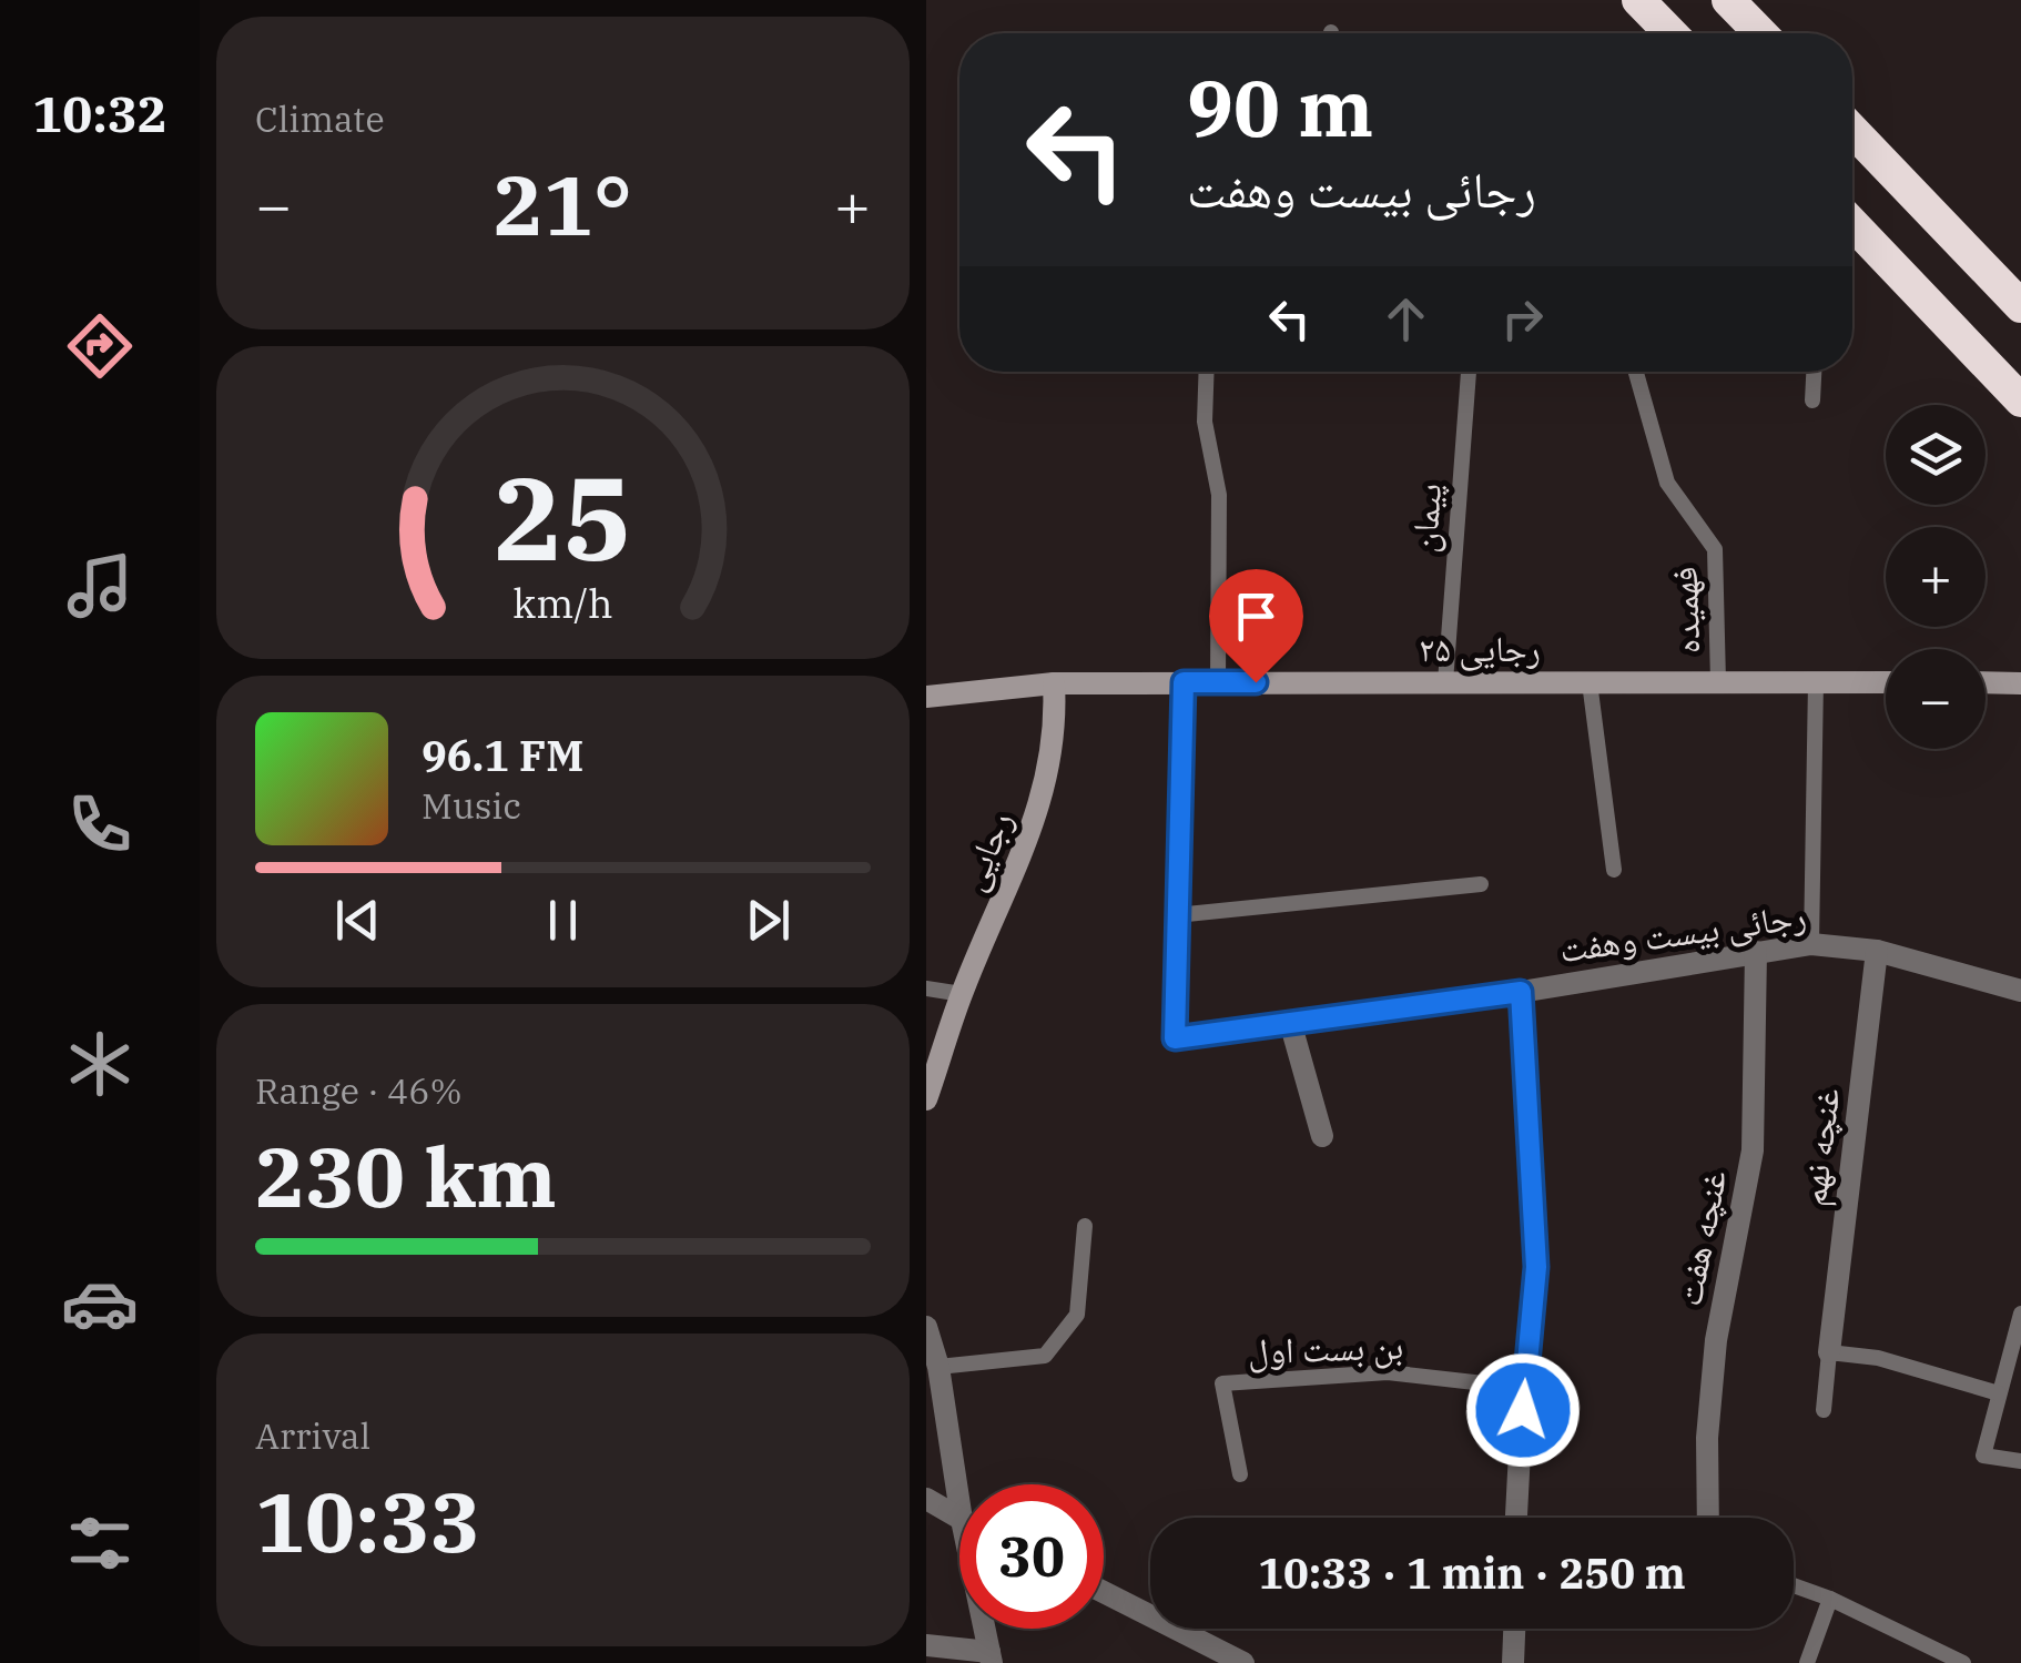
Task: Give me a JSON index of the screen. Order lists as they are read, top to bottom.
{
  "streets": {
    "street": [
      "رجایی ۲۵",
      "رجایی",
      "رجائی بیست وهفت",
      "غنچه نهم",
      "غنچه هفت"
    ],
    "lane": ["پیمان", "فهمیده", "بن بست اول"]
  },
  "crossings": [
    ["پیمان", "رجایی ۲۵"],
    ["فهمیده", "رجایی ۲۵"],
    ["رجایی ۲۵", "رجایی"],
    ["رجایی ۲۵", "رجائی بیست وهفت"],
    ["رجائی بیست وهفت", "غنچه نهم"],
    ["رجائی بیست وهفت", "غنچه هفت"]
  ],
  "page": {
    "tabs": "10:32",
    "tile": [
      "Climate",
      ["Range · 46%", "230 km"],
      ["Arrival", "10:33"]
    ],
    "turn": ["90 m", "رجائی بیست وهفت"],
    "heat": ["−", "21°", "+"],
    "map_buttons": ["+", "−"],
    "song": ["96.1 FM", "Music"],
    "limit": "30",
    "trip": "10:33 · 1 min · 250 m",
    "gauge": ["25", "km/h"]
  }
}
